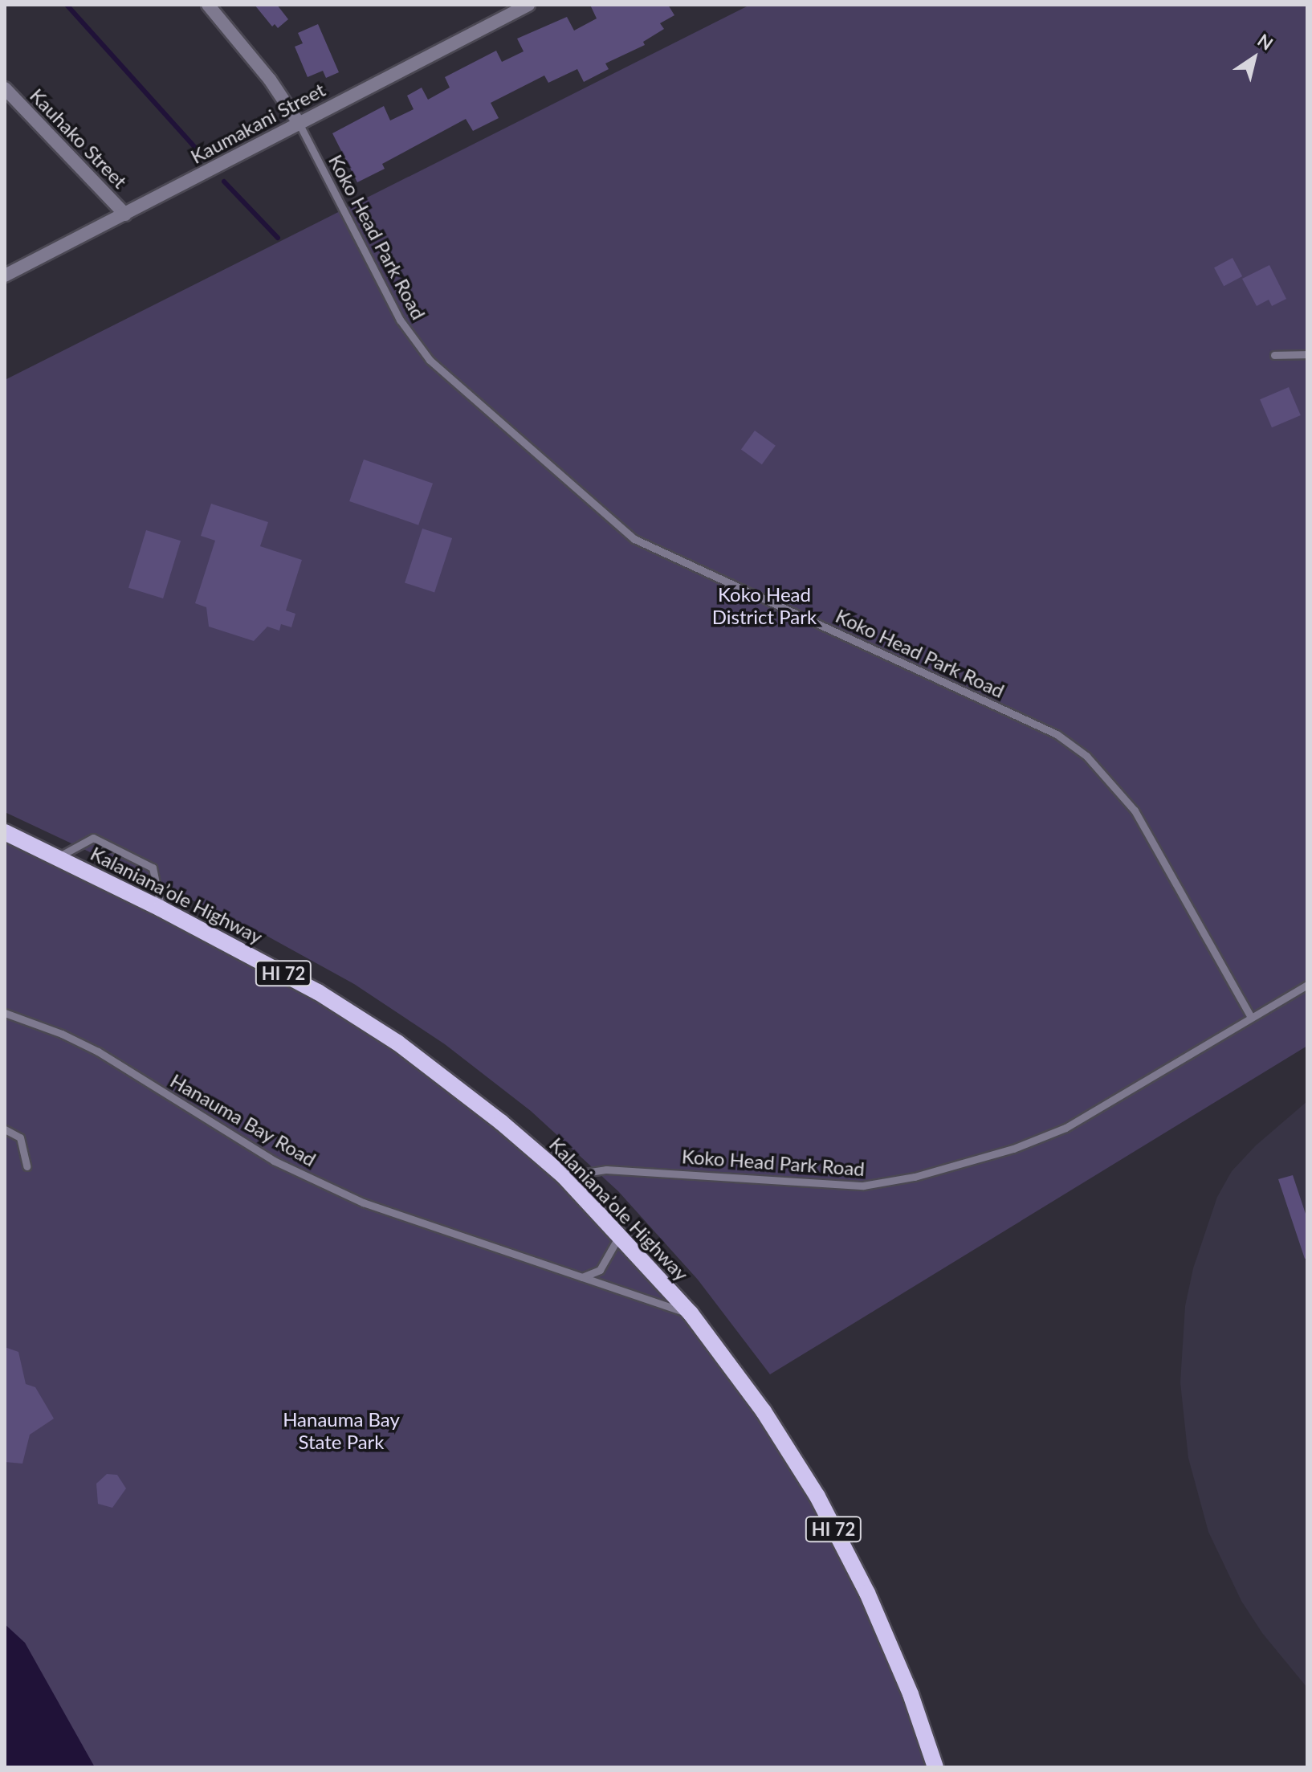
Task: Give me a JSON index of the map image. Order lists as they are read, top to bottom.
{
  "streets": {
    "main road": ["Kalaniana’ole Highway", "HI 72"],
    "street": ["Kaumakani Street", "Kauhako Street"],
    "lane": ["Koko Head Park Road", "Hanauma Bay Road"]
  },
  "crossings": [
    ["Kaumakani Street", "Kauhako Street"],
    ["Kaumakani Street", "Koko Head Park Road"],
    ["Koko Head Park Road", "Kalaniana’ole Highway"],
    ["Kalaniana’ole Highway", "Hanauma Bay Road"]
  ],
  "parks": ["Koko Head District Park", "Hanauma Bay State Park"],
  "north": "top right"
}
